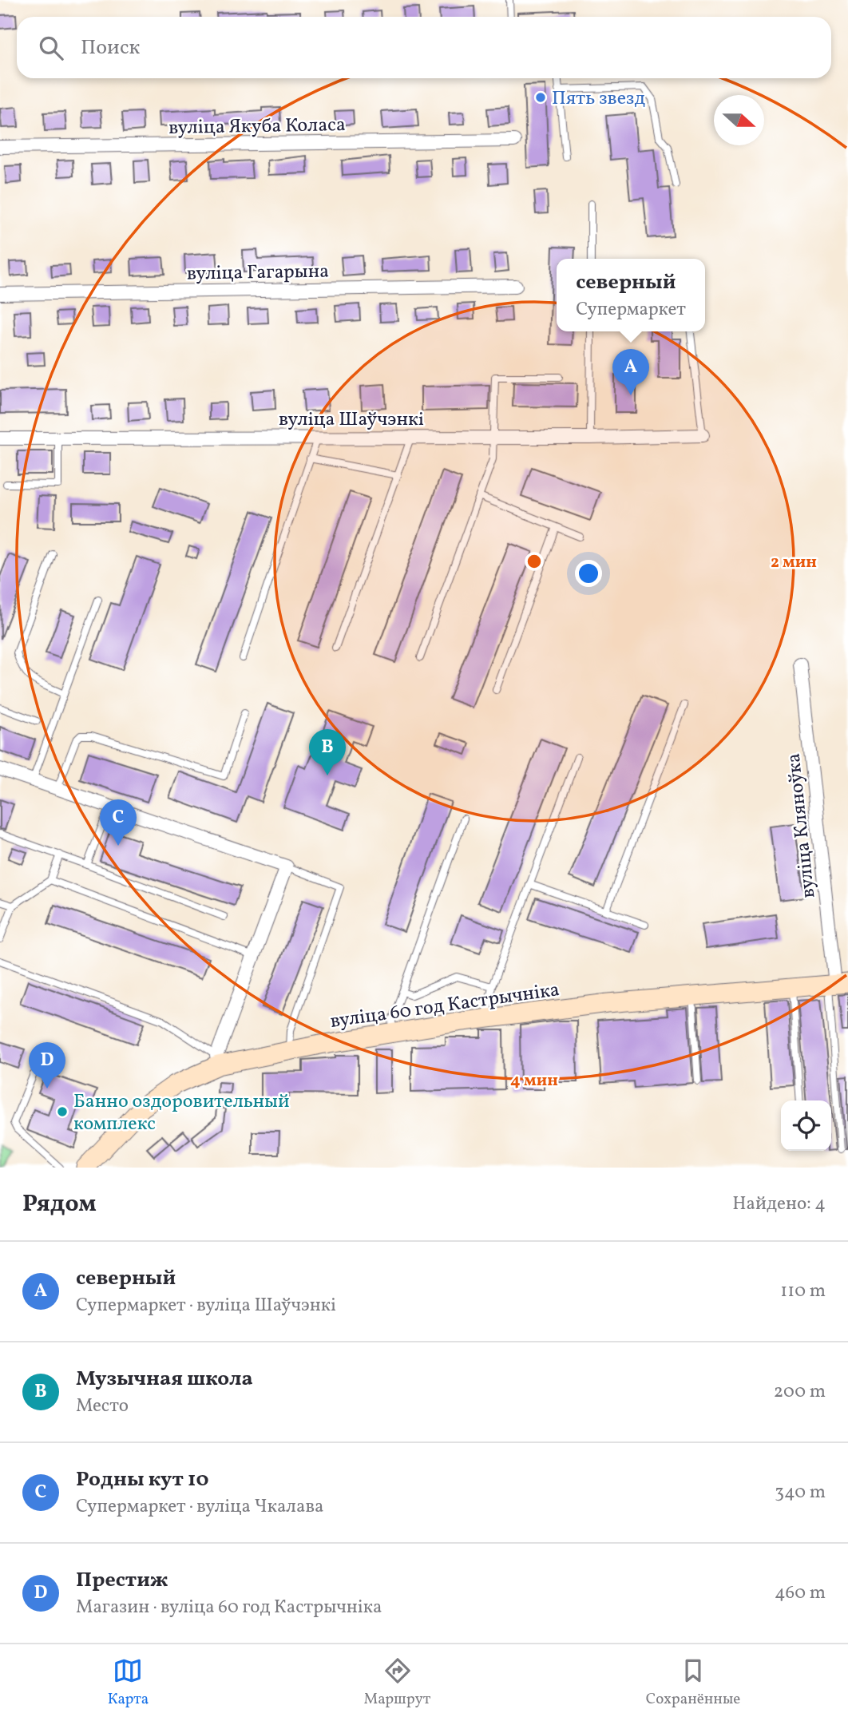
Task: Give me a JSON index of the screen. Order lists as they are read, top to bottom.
{
  "streets": {
    "street": [
      "вуліца Якуба Коласа",
      "вуліца Гагарына",
      "вуліца Шаўчэнкі",
      "вуліца Кляноўка",
      "вуліца 60 год Кастрычніка"
    ]
  },
  "crossings": [
    ["вуліца Кляноўка", "вуліца 60 год Кастрычніка"]
  ],
  "places": ["Пять звезд", "Банно оздоровительный комплекс"],
  "north": "right",
  "page": {
    "search": "Поиск",
    "popup": ["северный", "Супермаркет"],
    "pins": [
      "A",
      "B",
      "C",
      "D"
    ],
    "heading": ["Рядом", "Найдено: 4"],
    "list": [
      {
        "mark": "A",
        "name": "северный",
        "note": "Супермаркет · вуліца Шаўчэнкі",
        "value": "110 m"
      },
      {
        "mark": "B",
        "name": "Музычная школа",
        "note": "Место",
        "value": "200 m"
      },
      {
        "mark": "C",
        "name": "Родны кут 10",
        "note": "Супермаркет · вуліца Чкалава",
        "value": "340 m"
      },
      {
        "mark": "D",
        "name": "Престиж",
        "note": "Магазин · вуліца 60 год Кастрычніка",
        "value": "460 m"
      }
    ],
    "nav": ["Карта", "Маршрут", "Сохранённые"]
  },
  "rings": ["2 мин", "4 мин"]
}
